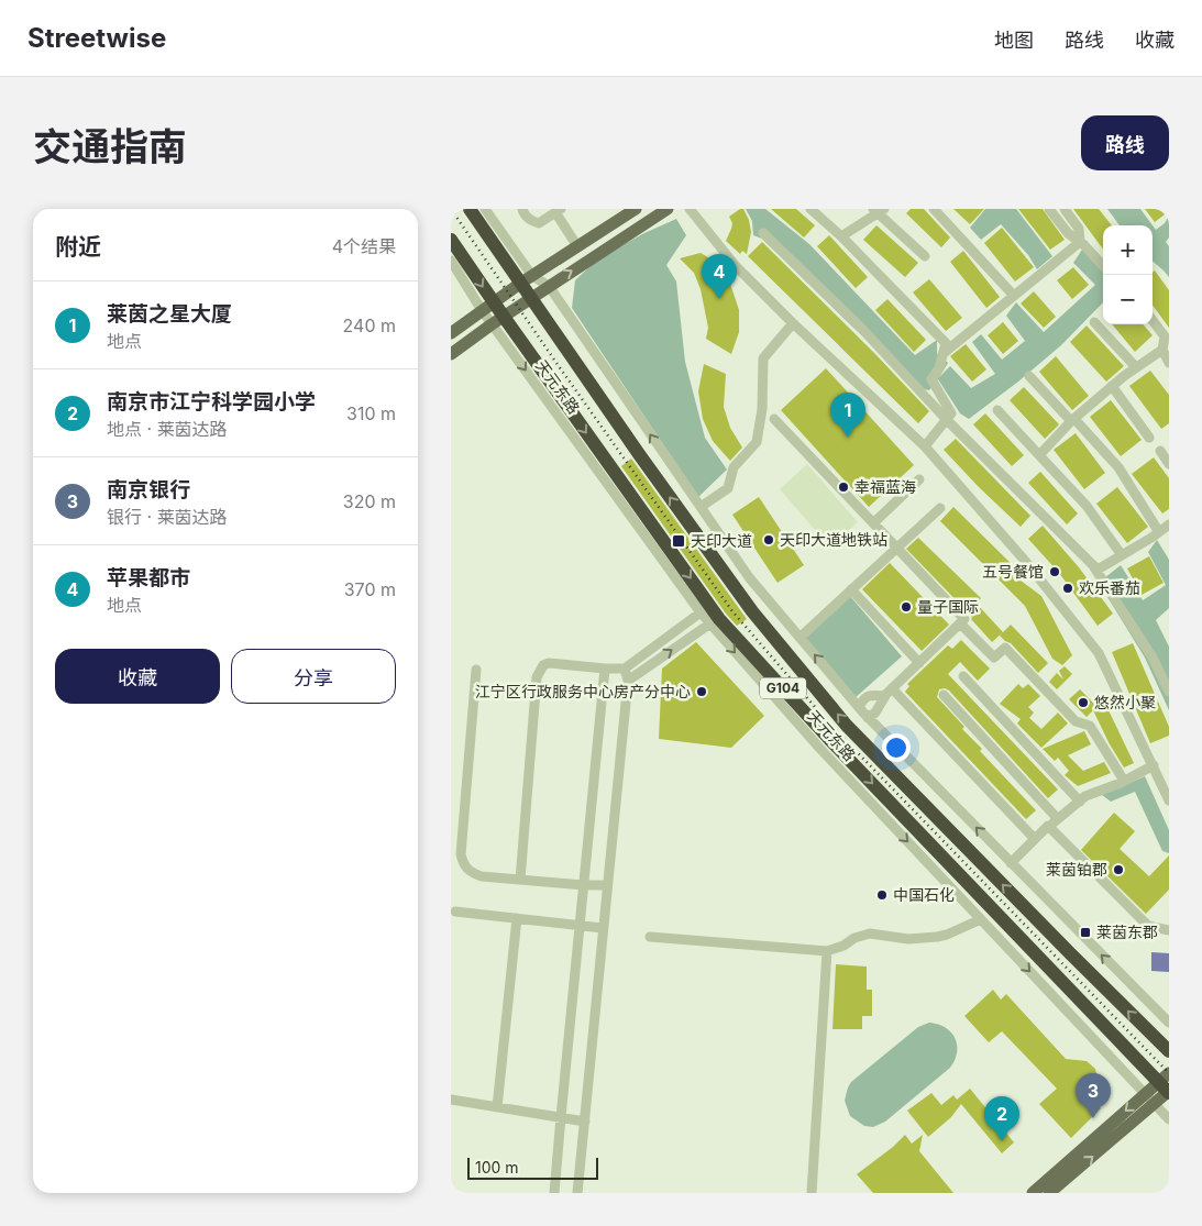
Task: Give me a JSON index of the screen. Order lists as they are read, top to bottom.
{
  "streets": {
    "highway": ["天元东路", "G104"]
  },
  "places": {
    "other": [
      "幸福蓝海",
      "天印大道地铁站",
      "五号餐馆",
      "欢乐番茄",
      "量子国际",
      "江宁区行政服务中心房产分中心",
      "悠然小聚",
      "莱茵铂郡",
      "中国石化"
    ],
    "transit": ["天印大道", "莱茵东郡"]
  },
  "scale_bar": "100 m",
  "page": {
    "header": "Streetwise",
    "nav": ["地图", "路线", "收藏"],
    "title": "交通指南",
    "buttons": [
      "路线",
      ["收藏", "分享"]
    ],
    "heading": ["附近", "4个结果"],
    "map_buttons": ["+", "−"],
    "pins": [
      "4",
      "1",
      "3",
      "2"
    ],
    "list": [
      {
        "mark": "1",
        "name": "莱茵之星大厦",
        "note": "地点",
        "value": "240 m"
      },
      {
        "mark": "2",
        "name": "南京市江宁科学园小学",
        "note": "地点 · 莱茵达路",
        "value": "310 m"
      },
      {
        "mark": "3",
        "name": "南京银行",
        "note": "银行 · 莱茵达路",
        "value": "320 m"
      },
      {
        "mark": "4",
        "name": "苹果都市",
        "note": "地点",
        "value": "370 m"
      }
    ],
    "scale": "100 m"
  }
}
